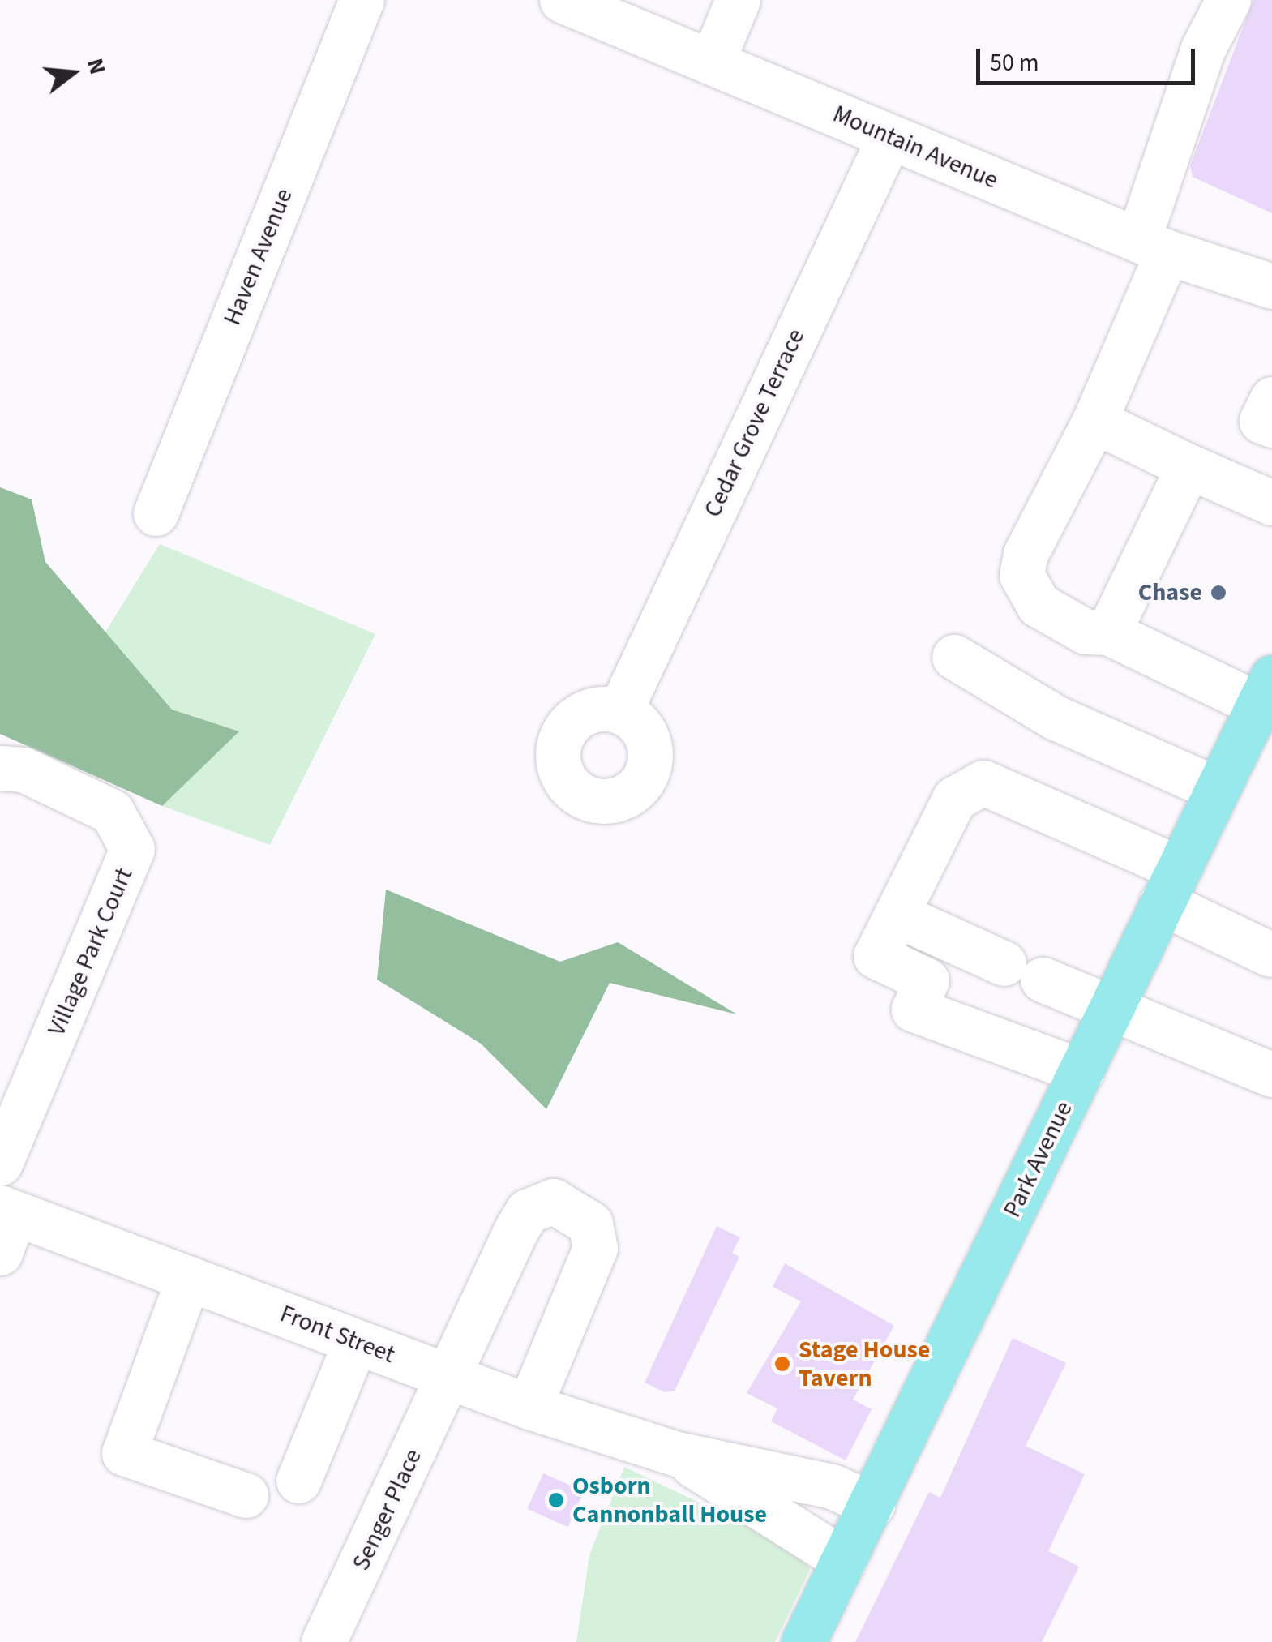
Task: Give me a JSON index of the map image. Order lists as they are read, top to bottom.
{
  "streets": {
    "main road": ["Park Avenue"],
    "street": [
      "Mountain Avenue",
      "Haven Avenue",
      "Cedar Grove Terrace",
      "Village Park Court",
      "Front Street",
      "Senger Place"
    ]
  },
  "crossings": [
    ["Mountain Avenue", "Cedar Grove Terrace"],
    ["Park Avenue", "Front Street"],
    ["Front Street", "Senger Place"]
  ],
  "places": ["Chase", "Stage House Tavern", "Osborn Cannonball House"],
  "scale_bar": "50 m",
  "north": "right"
}
